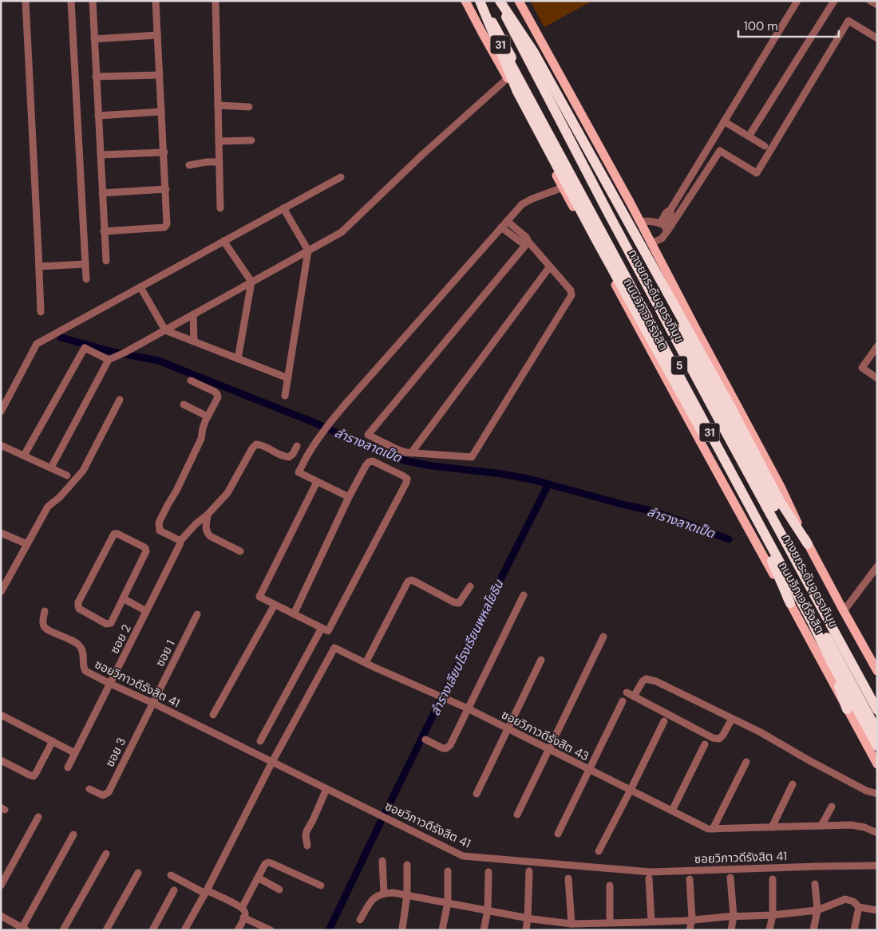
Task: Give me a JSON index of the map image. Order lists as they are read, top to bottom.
{
  "streets": {
    "highway": [
      "31",
      "ทางยกระดับอุตราภิมุข",
      "ถนนวิภาวดีรังสิต",
      "5"
    ],
    "street": [
      "ซอย 2",
      "ซอย 1",
      "ซอยวิภาวดีรังสิต 41",
      "ซอยวิภาวดีรังสิต 43",
      "ซอย 3"
    ]
  },
  "crossings": [
    ["ทางยกระดับอุตราภิมุข", "ถนนวิภาวดีรังสิต"],
    ["ทางยกระดับอุตราภิมุข", "5"],
    ["ถนนวิภาวดีรังสิต", "5"],
    ["ซอย 2", "ซอยวิภาวดีรังสิต 41"],
    ["ซอย 1", "ซอยวิภาวดีรังสิต 41"],
    ["ซอย 1", "ซอย 3"],
    ["ซอยวิภาวดีรังสิต 41", "ซอยวิภาวดีรังสิต 43"],
    ["ซอยวิภาวดีรังสิต 41", "ซอย 3"]
  ],
  "water": ["ลำรางลาดเป็ด", "ลำรางเลียบโรงเรียนพหลโยธิน"],
  "scale_bar": "100 m"
}
